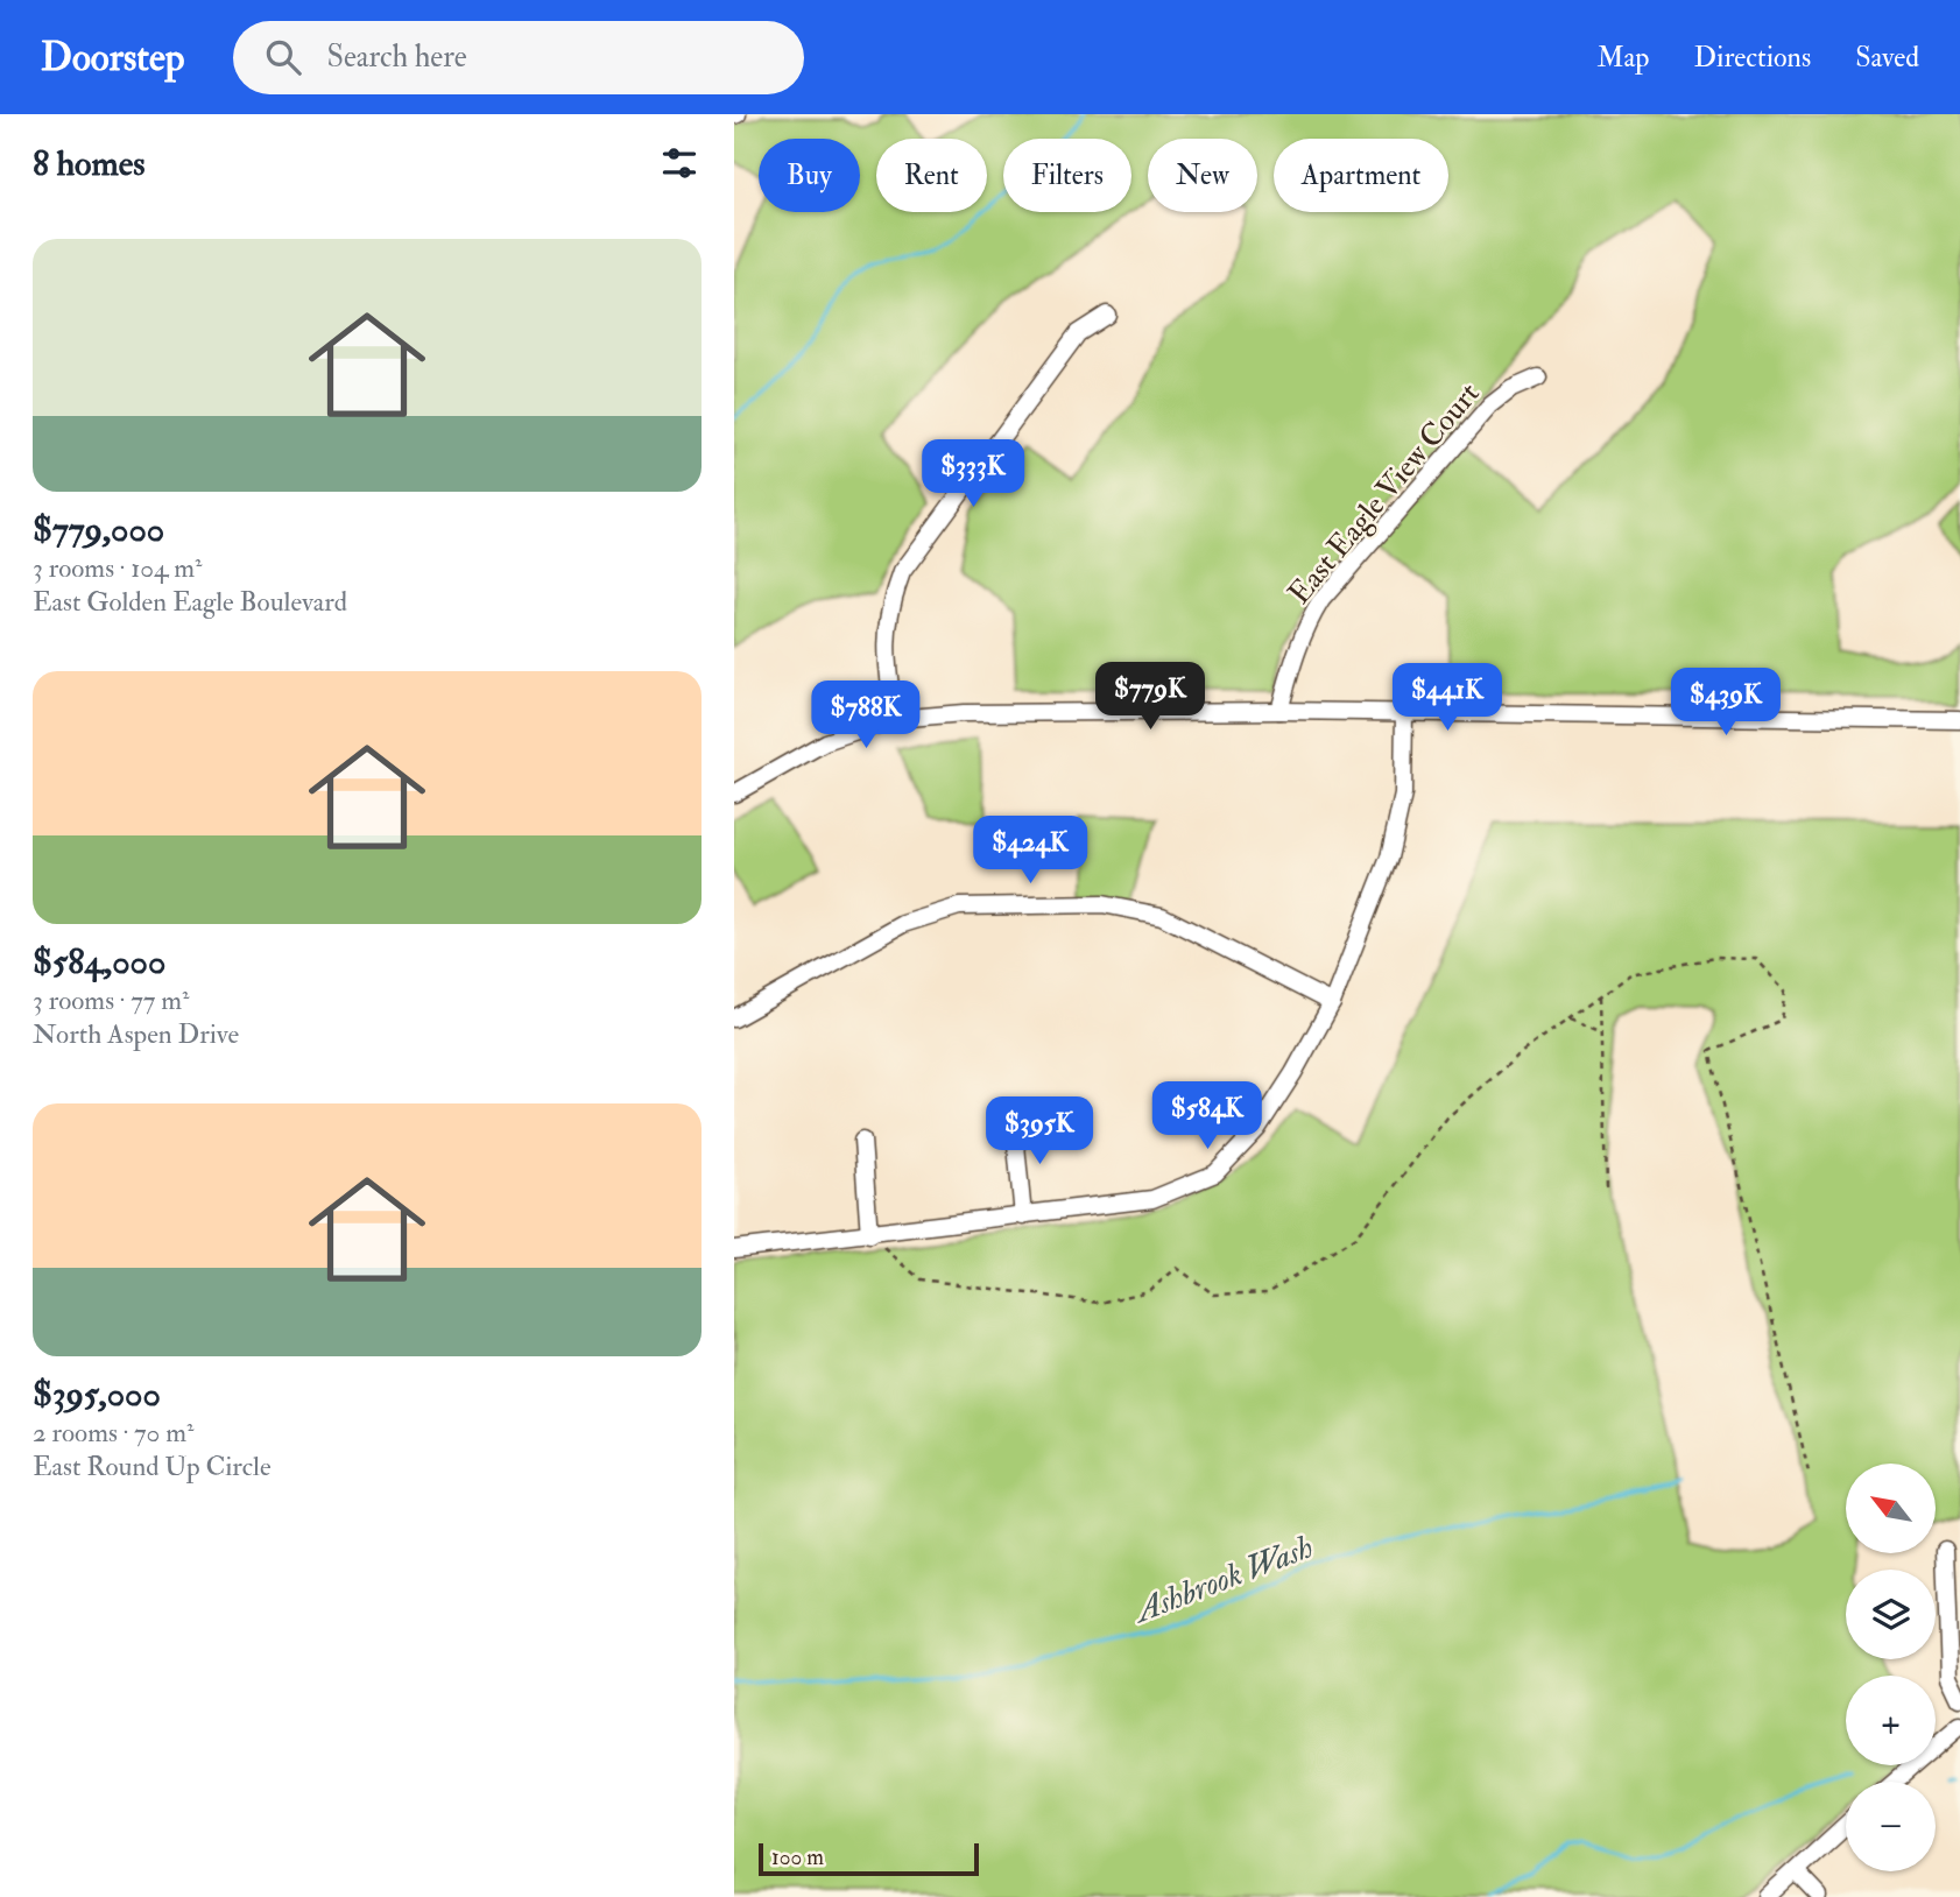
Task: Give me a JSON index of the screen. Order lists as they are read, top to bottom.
{
  "streets": {
    "street": ["East Eagle View Court"]
  },
  "water": ["Ashbrook Wash"],
  "scale_bar": "100 m",
  "north": "top left",
  "page": {
    "header": "Doorstep",
    "search": "Search here",
    "nav": ["Map", "Directions", "Saved"],
    "heading": "8 homes",
    "chip": [
      "Buy",
      "Rent",
      "Filters",
      "New",
      "Apartment"
    ],
    "list": [
      {
        "name": "$779,000",
        "note": "3 rooms · 104 m² · East Golden Eagle Boulevard"
      },
      {
        "name": "$584,000",
        "note": "3 rooms · 77 m² · North Aspen Drive"
      },
      {
        "name": "$395,000",
        "note": "2 rooms · 70 m² · East Round Up Circle"
      }
    ],
    "price": [
      "$333K",
      "$779K",
      "$441K",
      "$439K",
      "$788K",
      "$424K",
      "$584K",
      "$395K"
    ],
    "map_buttons": ["+", "−"],
    "scale": "100 m"
  }
}
